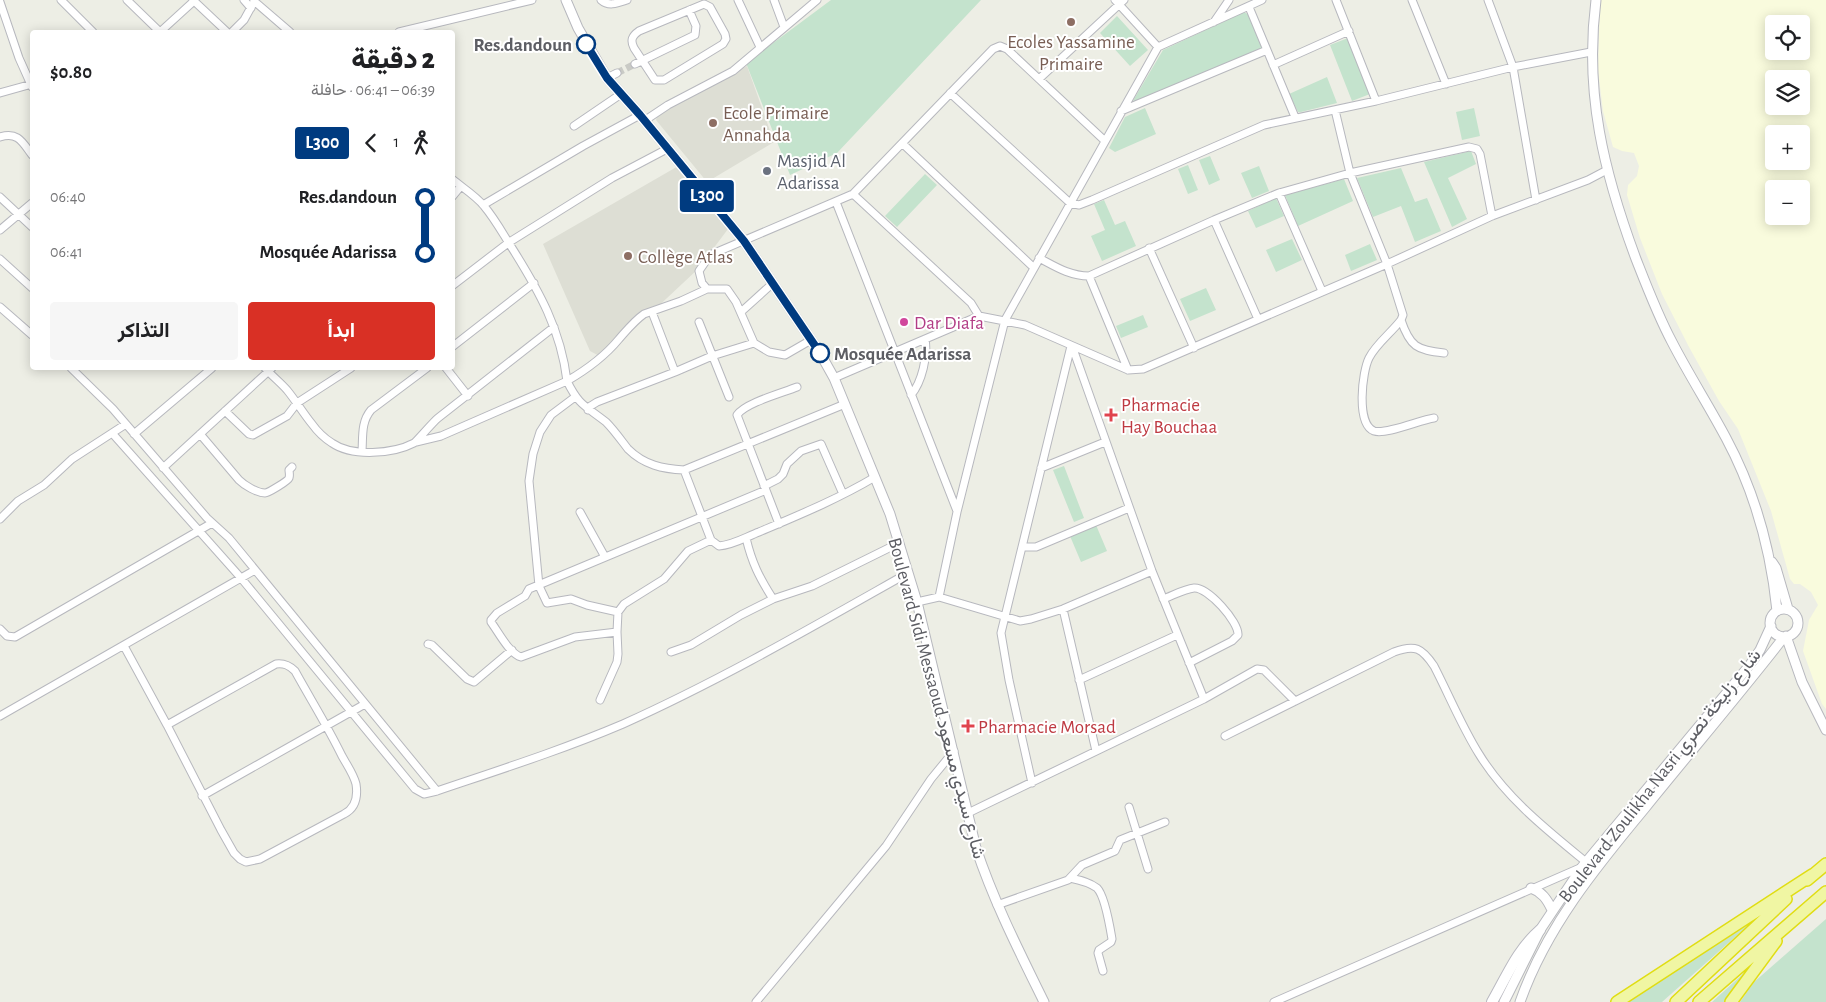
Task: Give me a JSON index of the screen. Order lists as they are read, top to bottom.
{
  "streets": {
    "street": ["Boulevard Sidi Messaoud شارع سيدي مسعود", "Boulevard Zoulikha Nasri شارع زليخة نصري"]
  },
  "places": {
    "other": [
      "Ecoles Yassamine Primaire",
      "Res.dandoun",
      "Ecole Primaire Annahda",
      "Masjid Al Adarissa",
      "Collège Atlas",
      "Dar Diafa",
      "Mosquée Adarissa"
    ],
    "health": ["Pharmacie Hay Bouchaa", "Pharmacie Morsad"]
  },
  "lines": ["bus line L300"],
  "page": {
    "on_map": "L300",
    "map_buttons": ["+", "−"],
    "heading": ["2 دقيقة", "06:39 – 06:41 · حافلة", "$0.80"],
    "legs": ["1", "L300"],
    "list": [
      {
        "name": "Res.dandoun",
        "value": "06:40"
      },
      {
        "name": "Mosquée Adarissa",
        "value": "06:41"
      }
    ],
    "buttons": ["ابدأ", "التذاكر"]
  }
}
